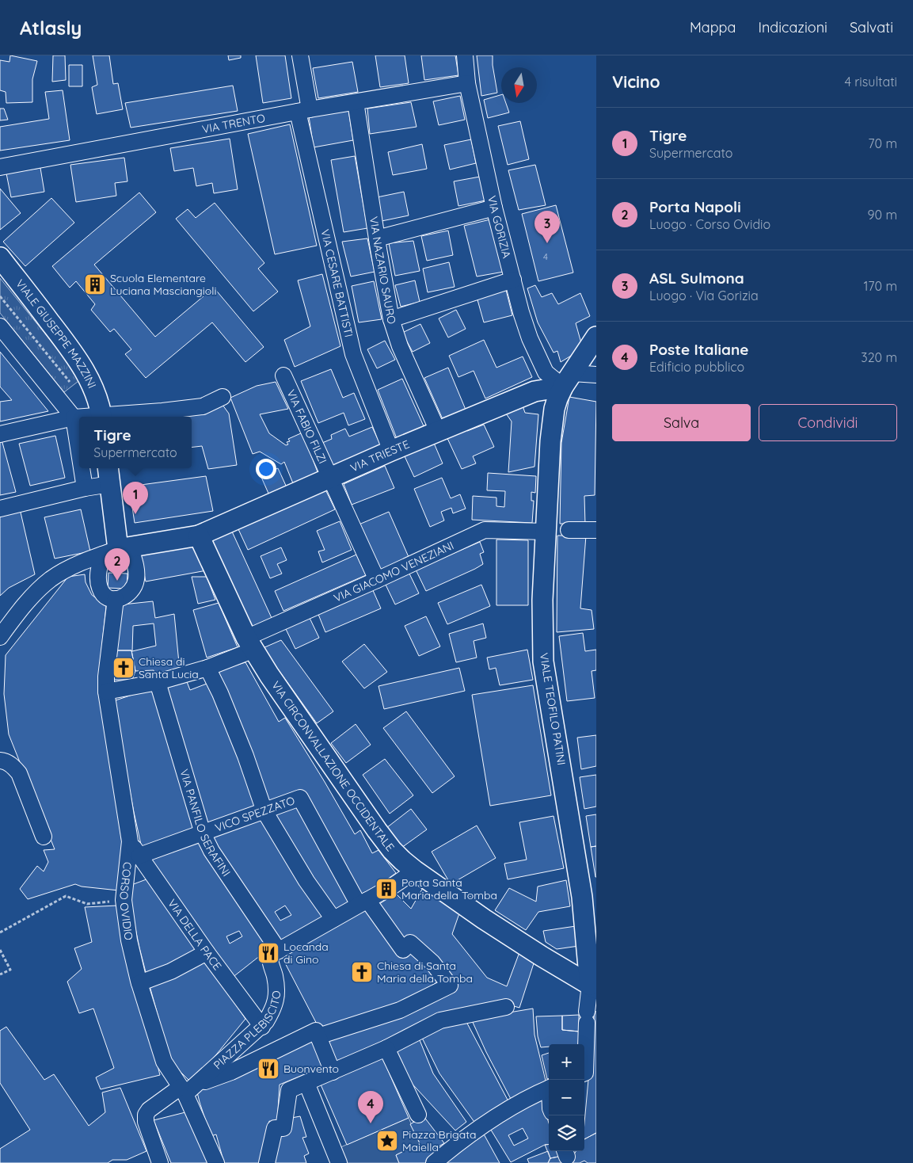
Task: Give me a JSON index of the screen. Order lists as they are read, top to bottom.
{
  "streets": {
    "main road": [
      "VIALE GIUSEPPE MAZZINI",
      "VIA TRIESTE",
      "VIALE TEOFILO PATINI",
      "VIA CIRCONVALLAZIONE OCCIDENTALE"
    ],
    "street": [
      "VIA TRENTO",
      "VIA GORIZIA",
      "VIA NAZARIO SAURO",
      "VIA CESARE BATTISTI",
      "VIA FABIO FILZI",
      "VIA GIACOMO VENEZIANI",
      "VICO SPEZZATO",
      "VIA PANFILO SERAFINI",
      "CORSO OVIDIO",
      "VIA DELLA PACE",
      "PIAZZA PLEBISCITO"
    ]
  },
  "crossings": [
    ["VIA TRENTO", "VIA GORIZIA"],
    ["VIA TRENTO", "VIA NAZARIO SAURO"],
    ["VIA TRENTO", "VIA CESARE BATTISTI"],
    ["VIA GORIZIA", "VIA TRIESTE"],
    ["VIA GORIZIA", "VIALE TEOFILO PATINI"],
    ["VIA NAZARIO SAURO", "VIA TRIESTE"],
    ["VIA CESARE BATTISTI", "VIA TRIESTE"],
    ["VIA FABIO FILZI", "VIA TRIESTE"],
    ["VIA FABIO FILZI", "VIA GIACOMO VENEZIANI"],
    ["VIA TRIESTE", "VIALE TEOFILO PATINI"],
    ["VIA TRIESTE", "VIA CIRCONVALLAZIONE OCCIDENTALE"],
    ["VIA GIACOMO VENEZIANI", "VIALE TEOFILO PATINI"],
    ["VIA GIACOMO VENEZIANI", "VIA CIRCONVALLAZIONE OCCIDENTALE"],
    ["VIA GIACOMO VENEZIANI", "VIA PANFILO SERAFINI"],
    ["VIA GIACOMO VENEZIANI", "CORSO OVIDIO"],
    ["VIALE TEOFILO PATINI", "VIA CIRCONVALLAZIONE OCCIDENTALE"],
    ["VICO SPEZZATO", "VIA PANFILO SERAFINI"],
    ["VICO SPEZZATO", "VIA DELLA PACE"],
    ["VIA PANFILO SERAFINI", "PIAZZA PLEBISCITO"],
    ["CORSO OVIDIO", "VIA DELLA PACE"],
    ["CORSO OVIDIO", "PIAZZA PLEBISCITO"],
    ["VIA DELLA PACE", "PIAZZA PLEBISCITO"]
  ],
  "places": {
    "building": ["Scuola Elementare Luciana Masciangioli", "Porta Santa Maria della Tomba"],
    "church": ["Chiesa di Santa Lucia", "Chiesa di Santa Maria della Tomba"],
    "restaurant": ["Locanda di Gino", "Buonvento"],
    "place": ["Piazza Brigata Maiella"]
  },
  "house_numbers": ["4"],
  "north": "bottom",
  "page": {
    "header": "Atlasly",
    "nav": ["Mappa", "Indicazioni", "Salvati"],
    "heading": ["Vicino", "4 risultati"],
    "list": [
      {
        "mark": "1",
        "name": "Tigre",
        "note": "Supermercato",
        "value": "70 m"
      },
      {
        "mark": "2",
        "name": "Porta Napoli",
        "note": "Luogo · Corso Ovidio",
        "value": "90 m"
      },
      {
        "mark": "3",
        "name": "ASL Sulmona",
        "note": "Luogo · Via Gorizia",
        "value": "170 m"
      },
      {
        "mark": "4",
        "name": "Poste Italiane",
        "note": "Edificio pubblico",
        "value": "320 m"
      }
    ],
    "pins": [
      "3",
      "1",
      "2",
      "4"
    ],
    "buttons": ["Salva", "Condividi"],
    "popup": ["Tigre", "Supermercato"],
    "map_buttons": ["+", "−"]
  }
}
